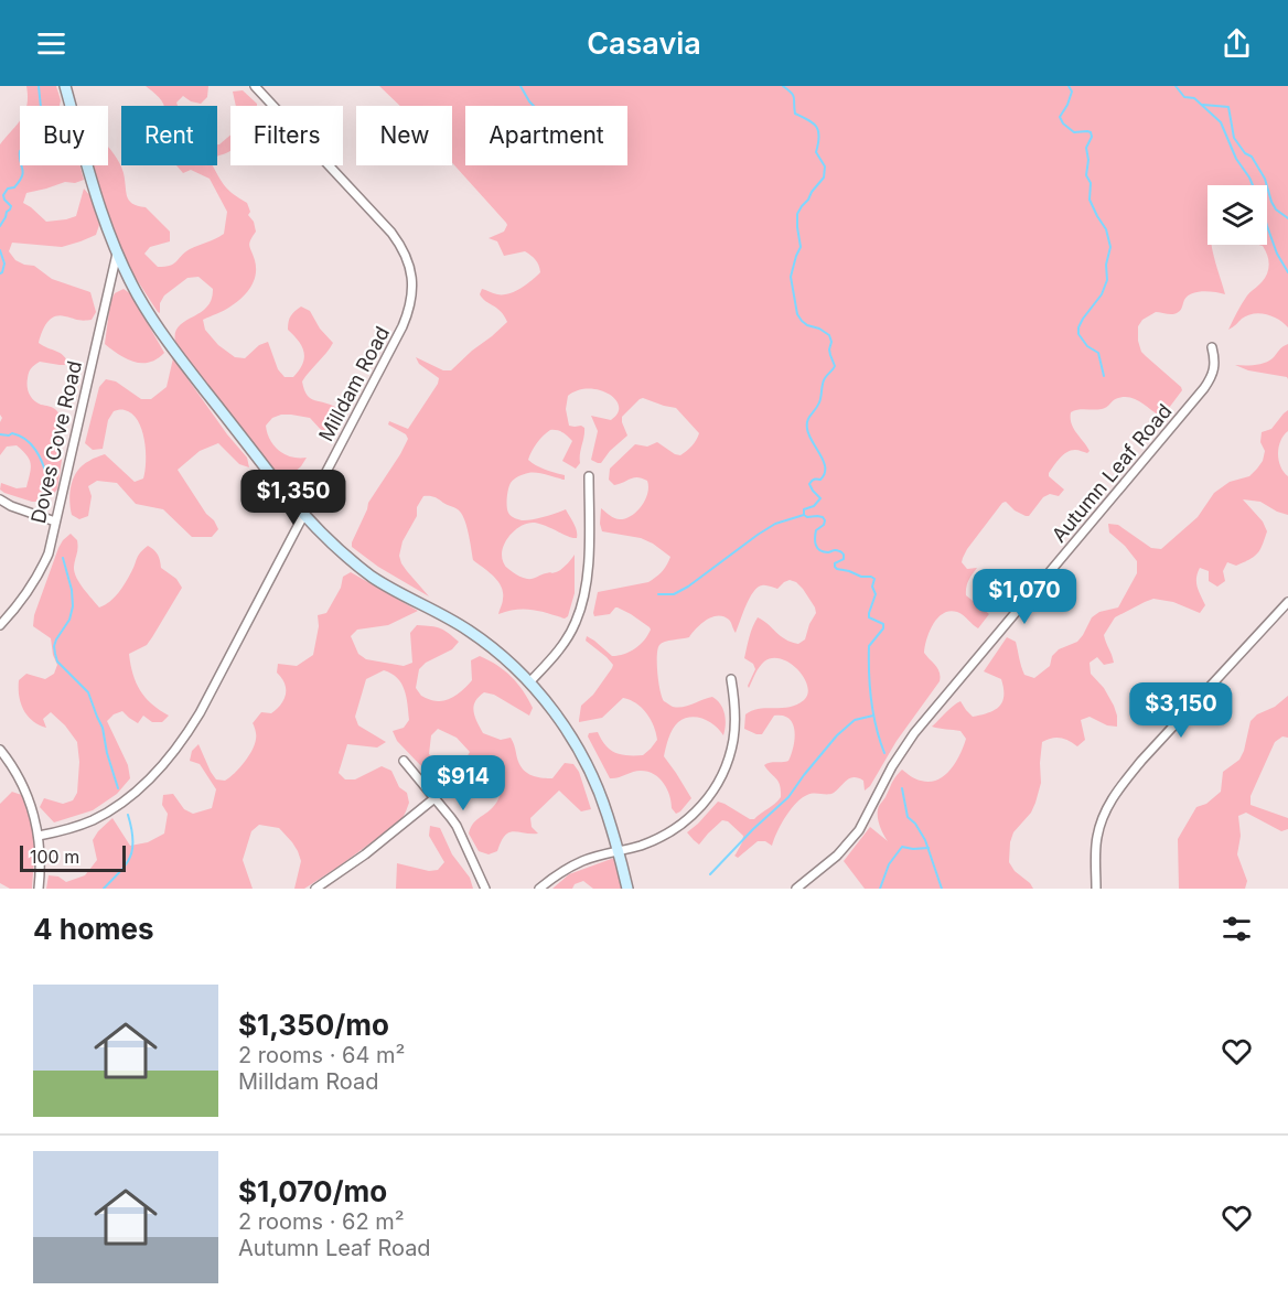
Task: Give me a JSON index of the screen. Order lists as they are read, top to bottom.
{
  "streets": {
    "street": ["Milldam Road", "Doves Cove Road", "Autumn Leaf Road"]
  },
  "scale_bar": "100 m",
  "page": {
    "header": "Casavia",
    "chip": [
      "Buy",
      "Rent",
      "Filters",
      "New",
      "Apartment"
    ],
    "price": [
      "$1,350",
      "$1,070",
      "$3,150",
      "$914"
    ],
    "scale": "100 m",
    "heading": "4 homes",
    "list": [
      {
        "name": "$1,350/mo",
        "note": "2 rooms · 64 m² · Milldam Road"
      },
      {
        "name": "$1,070/mo",
        "note": "2 rooms · 62 m² · Autumn Leaf Road"
      }
    ]
  }
}
